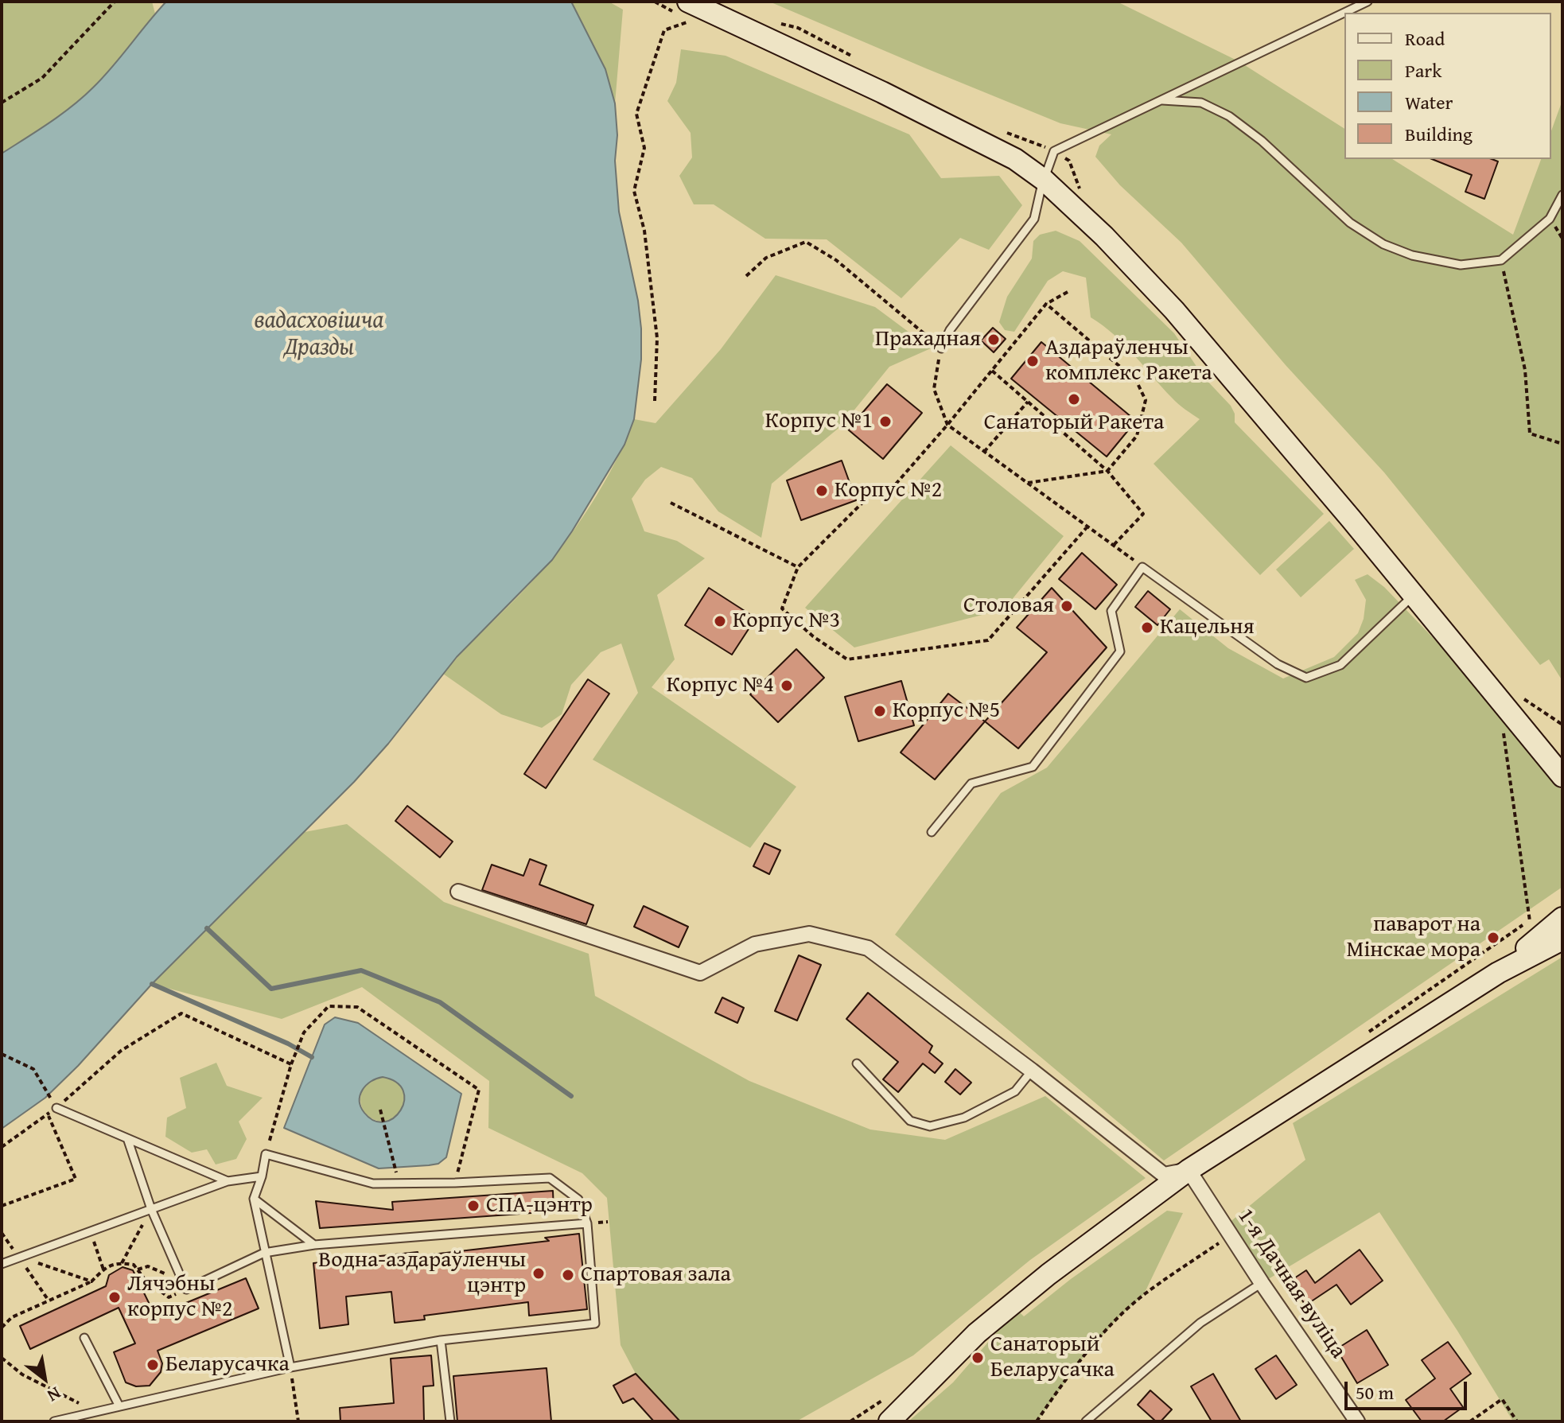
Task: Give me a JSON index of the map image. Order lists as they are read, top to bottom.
{
  "streets": {
    "street": ["1-я Дачная вуліца"]
  },
  "water": ["вадасховішча Дразды"],
  "places": [
    "Прахадная",
    "Аздараўленчы комплекс Ракета",
    "Санаторый Ракета",
    "Корпус №1",
    "Корпус №2",
    "Столовая",
    "Корпус №3",
    "Кацельня",
    "Корпус №4",
    "Корпус №5",
    "паварот на Мінскае мора",
    "СПА-цэнтр",
    "Водна-аздараўленчы цэнтр",
    "Спартовая зала",
    "Лячэбны корпус №2",
    "Санаторый Беларусачка",
    "Беларусачка"
  ],
  "legend": [
    "Road",
    "Park",
    "Water",
    "Building"
  ],
  "scale_bar": "50 m",
  "north": "bottom right"
}
